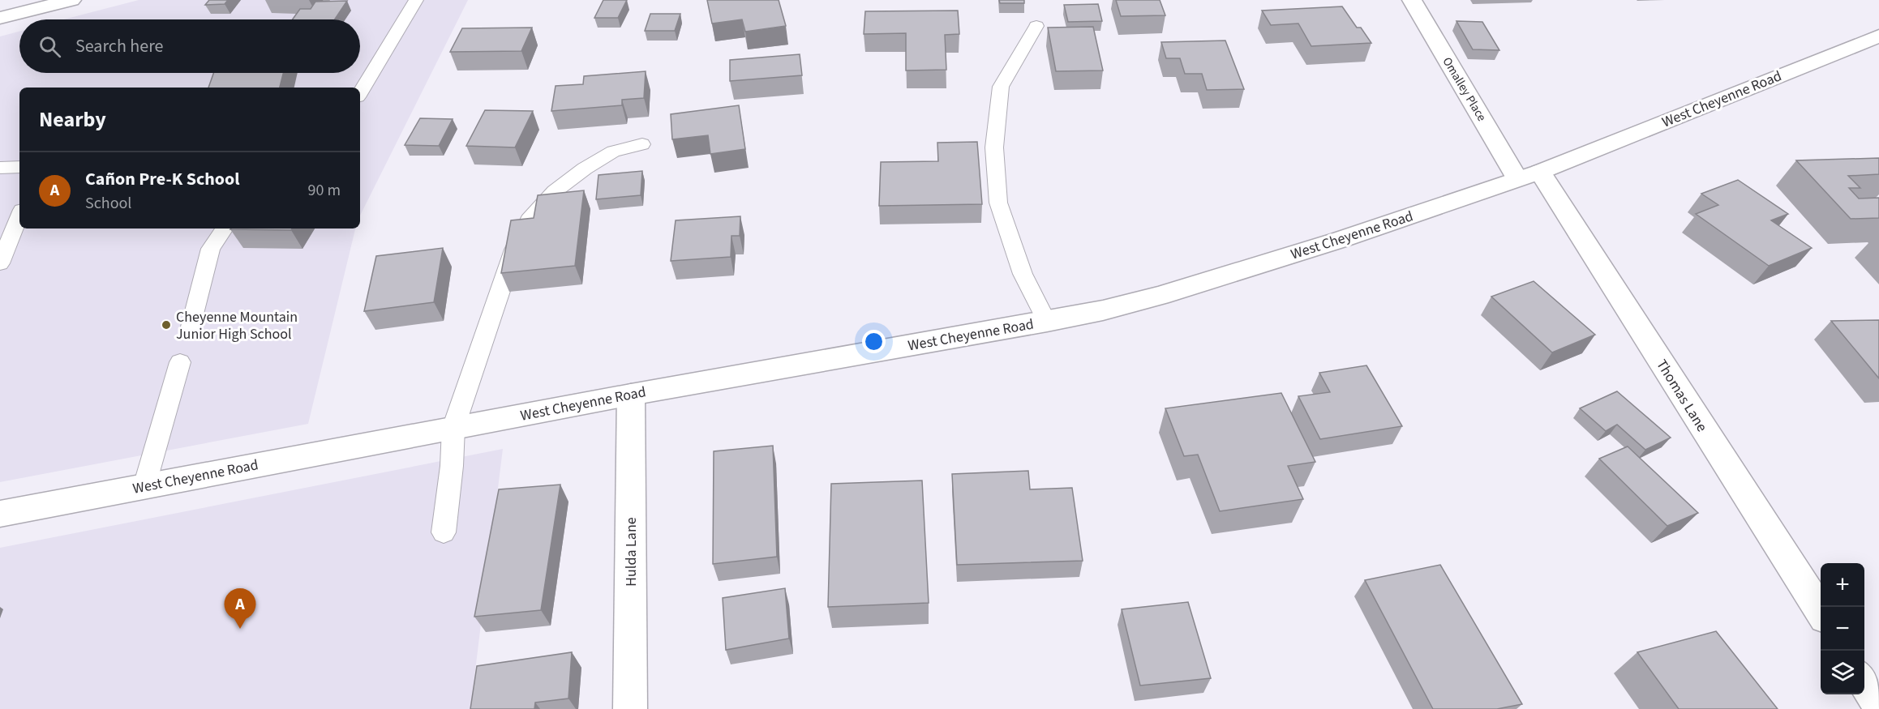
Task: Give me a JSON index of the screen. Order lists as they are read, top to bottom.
{
  "streets": {
    "main road": [
      "Omalley Place",
      "West Cheyenne Road",
      "Thomas Lane",
      "Hulda Lane"
    ]
  },
  "crossings": [
    ["Omalley Place", "West Cheyenne Road"],
    ["Omalley Place", "Thomas Lane"],
    ["West Cheyenne Road", "Thomas Lane"],
    ["West Cheyenne Road", "Hulda Lane"]
  ],
  "places": ["Cheyenne Mountain Junior High School"],
  "page": {
    "search": "Search here",
    "heading": "Nearby",
    "list": [
      {
        "mark": "A",
        "name": "Cañon Pre-K School",
        "note": "School",
        "value": "90 m"
      }
    ],
    "map_buttons": ["+", "−"],
    "pins": "A"
  }
}
